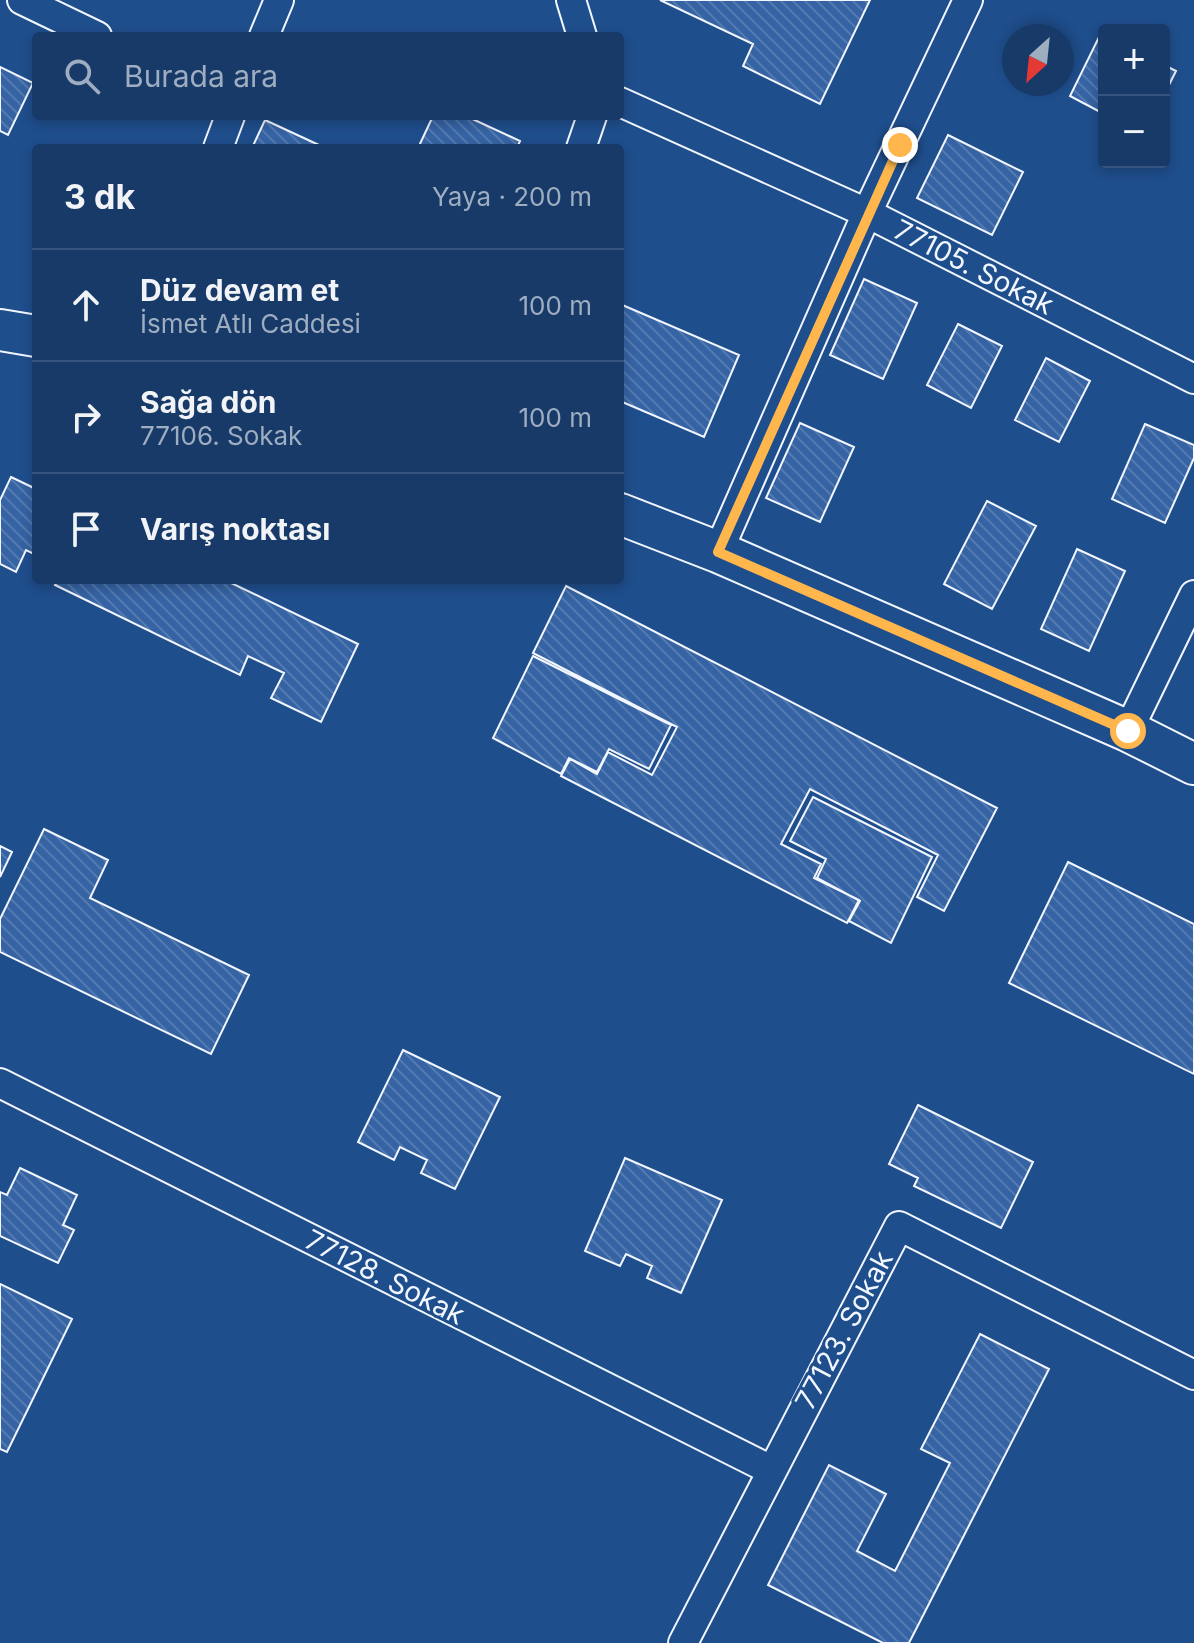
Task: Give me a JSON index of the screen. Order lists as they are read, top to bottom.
{
  "streets": {
    "street": ["77105. Sokak", "77128. Sokak", "77123. Sokak"]
  },
  "crossings": [
    ["77128. Sokak", "77123. Sokak"]
  ],
  "north": "bottom left",
  "page": {
    "map_buttons": ["+", "−"],
    "search": "Burada ara",
    "heading": ["3 dk", "Yaya · 200 m"],
    "list": [
      ["Düz devam et", "İsmet Atlı Caddesi", "100 m"],
      ["Sağa dön", "77106. Sokak", "100 m"],
      "Varış noktası"
    ]
  }
}
